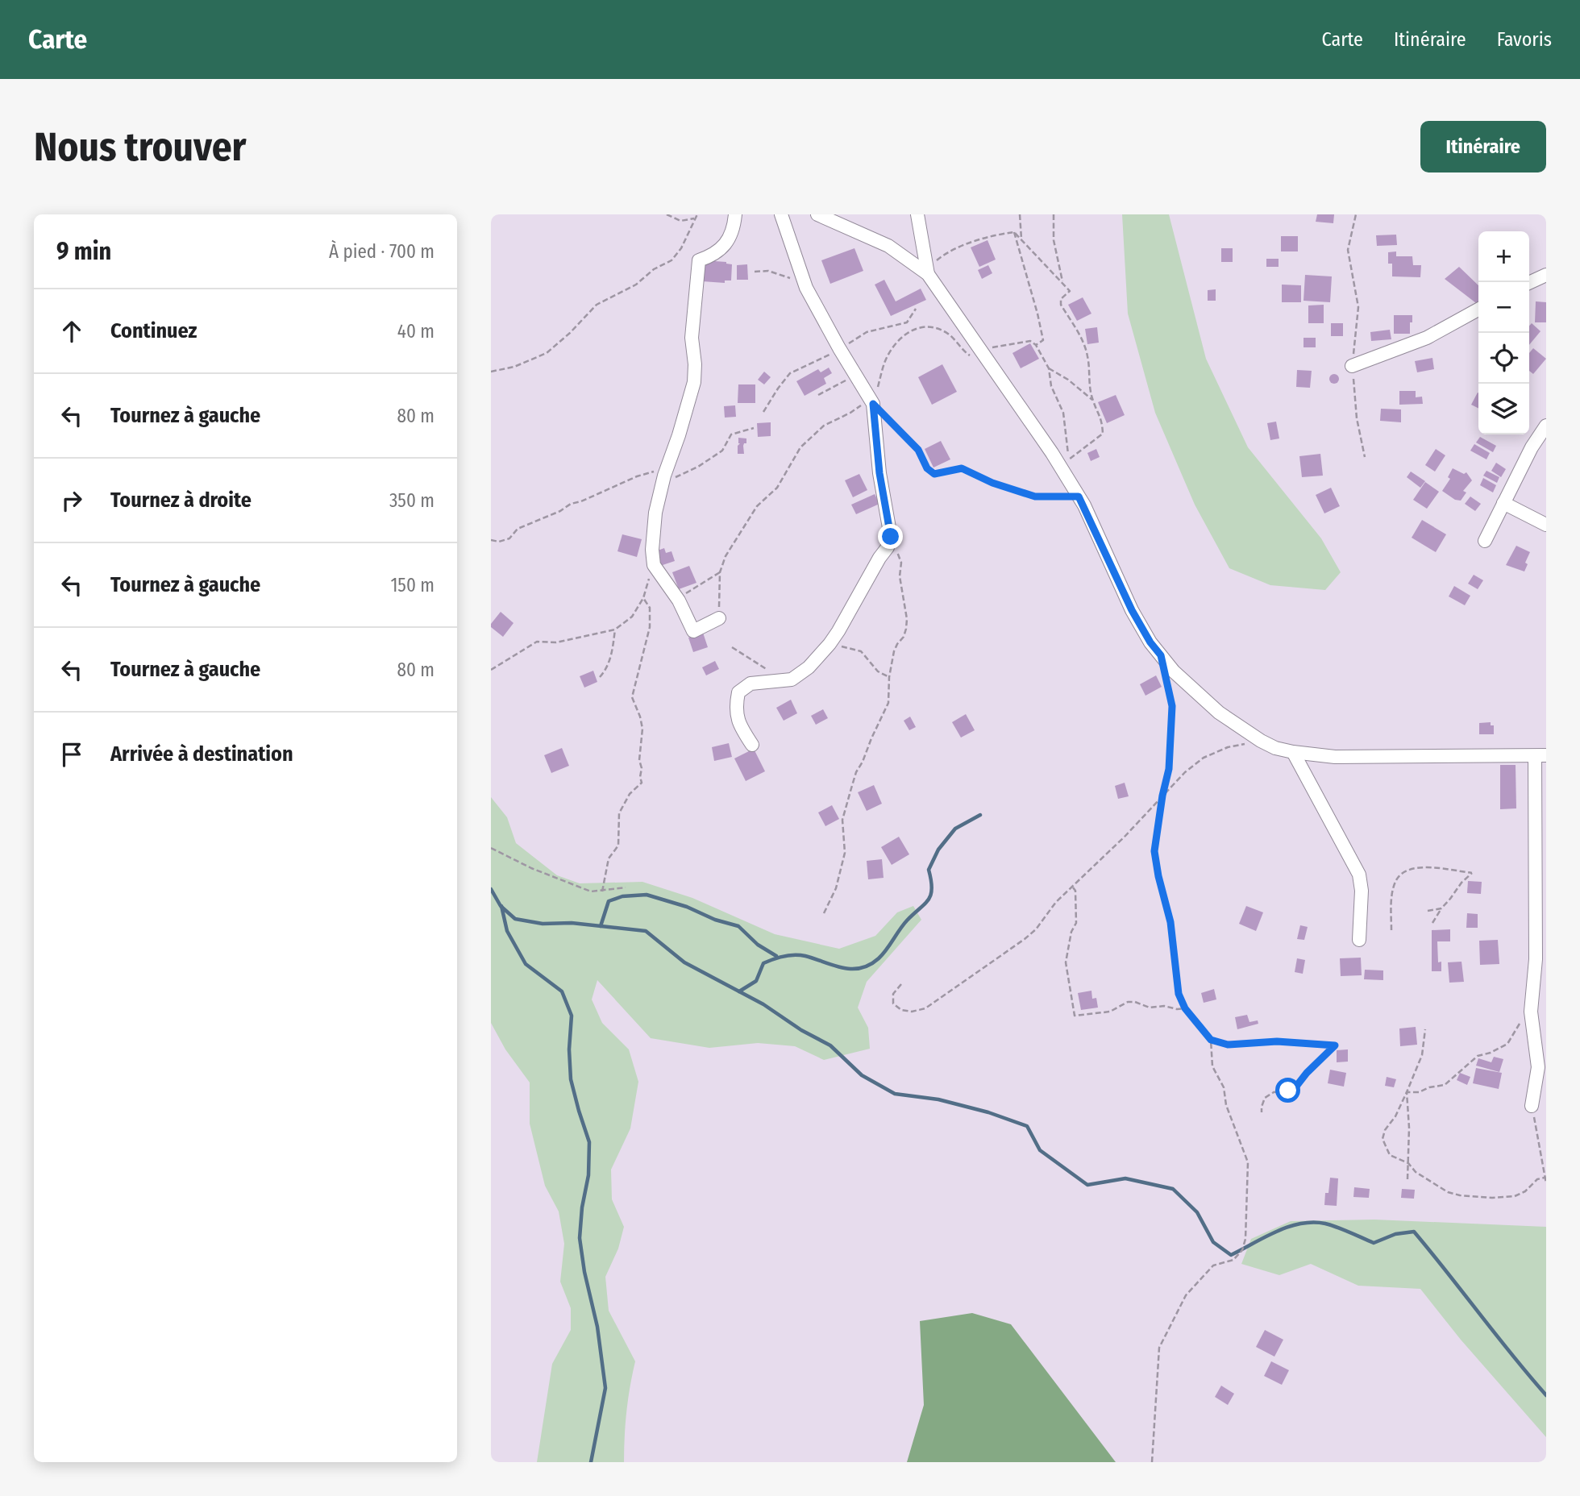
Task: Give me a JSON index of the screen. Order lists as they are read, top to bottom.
{
  "page": {
    "header": "Carte",
    "nav": ["Carte", "Itinéraire", "Favoris"],
    "buttons": "Itinéraire",
    "title": "Nous trouver",
    "heading": ["9 min", "À pied · 700 m"],
    "map_buttons": ["+", "−"],
    "list": [
      ["Continuez", "40 m"],
      ["Tournez à gauche", "80 m"],
      ["Tournez à droite", "350 m"],
      ["Tournez à gauche", "150 m"],
      ["Tournez à gauche", "80 m"],
      "Arrivée à destination"
    ]
  }
}
